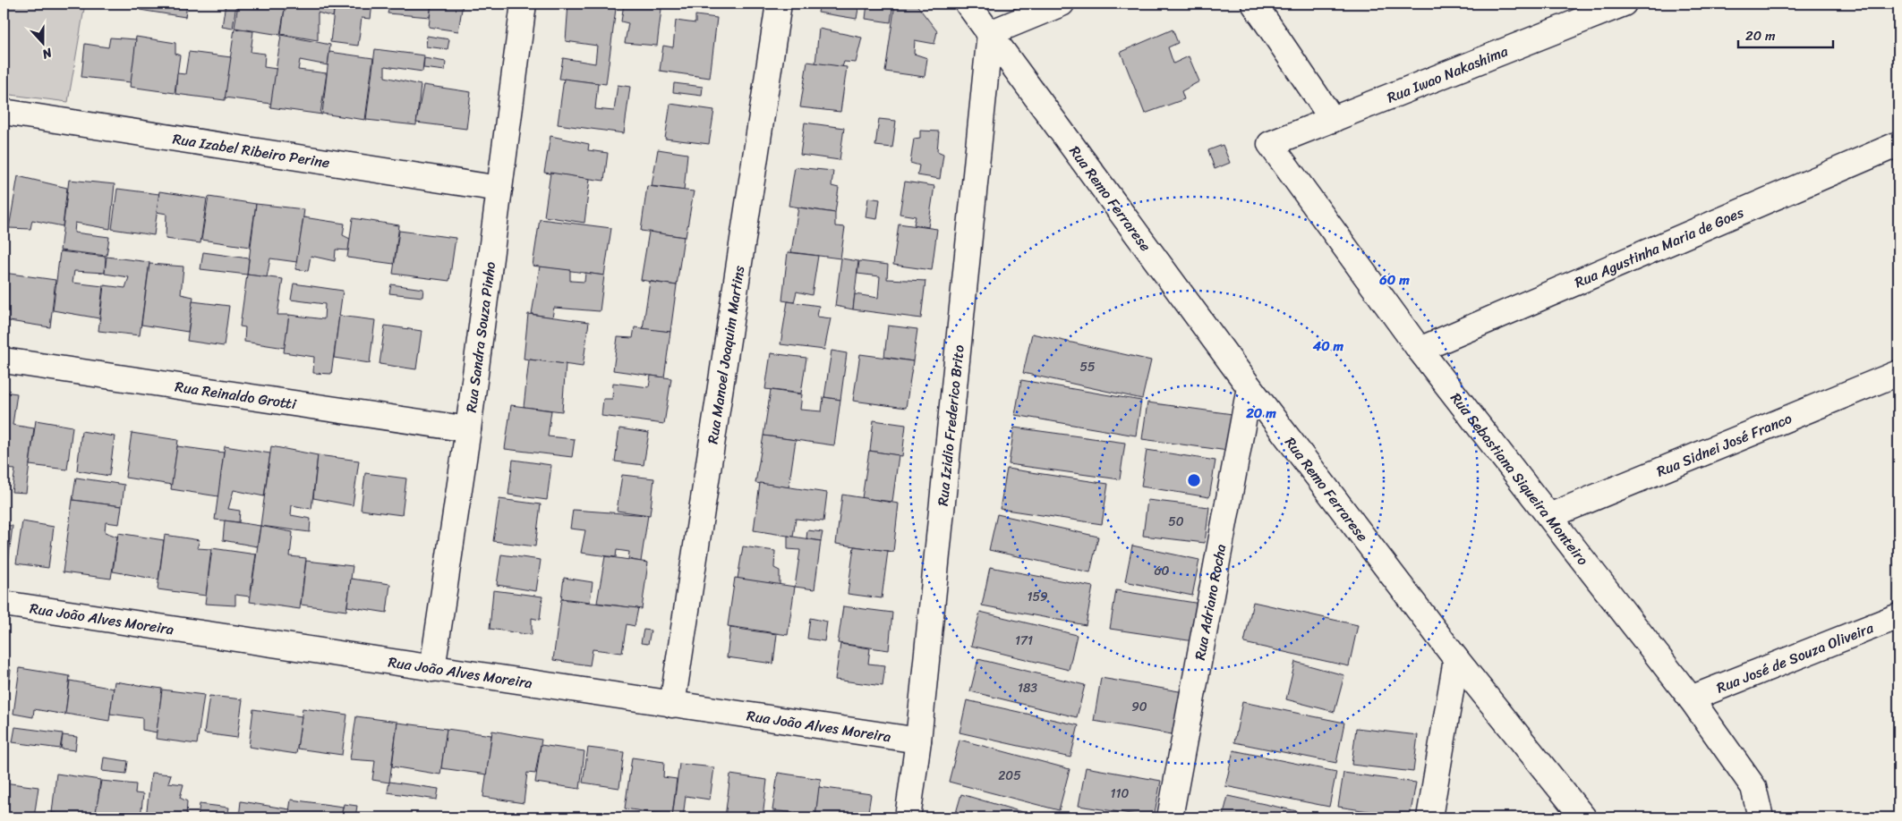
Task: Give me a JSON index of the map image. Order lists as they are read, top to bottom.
{
  "streets": {
    "street": [
      "Rua Iwao Nakashima",
      "Rua Izabel Ribeiro Perine",
      "Rua Remo Ferrarese",
      "Rua Agustinha Maria de Goes",
      "Rua Sandra Souza Pinho",
      "Rua Manoel Joaquim Martins",
      "Rua Reinaldo Grotti",
      "Rua Izidio Frederico Brito",
      "Rua Sidnei José Franco",
      "Rua Sebastiana Siqueira Monteiro",
      "Rua Adriano Rocha",
      "Rua João Alves Moreira",
      "Rua José de Souza Oliveira"
    ]
  },
  "crossings": [
    ["Rua Iwao Nakashima", "Rua Sebastiana Siqueira Monteiro"],
    ["Rua Izabel Ribeiro Perine", "Rua Sandra Souza Pinho"],
    ["Rua Remo Ferrarese", "Rua Izidio Frederico Brito"],
    ["Rua Remo Ferrarese", "Rua Adriano Rocha"],
    ["Rua Agustinha Maria de Goes", "Rua Sebastiana Siqueira Monteiro"],
    ["Rua Sandra Souza Pinho", "Rua Reinaldo Grotti"],
    ["Rua Sandra Souza Pinho", "Rua João Alves Moreira"],
    ["Rua Manoel Joaquim Martins", "Rua João Alves Moreira"],
    ["Rua Izidio Frederico Brito", "Rua João Alves Moreira"],
    ["Rua Sidnei José Franco", "Rua Sebastiana Siqueira Monteiro"],
    ["Rua Sebastiana Siqueira Monteiro", "Rua José de Souza Oliveira"]
  ],
  "house_numbers": [
    "55",
    "50",
    "60",
    "159",
    "171",
    "183",
    "90",
    "205",
    "110"
  ],
  "scale_bar": "20 m",
  "north": "bottom",
  "rings": ["60 m", "40 m", "20 m"]
}
